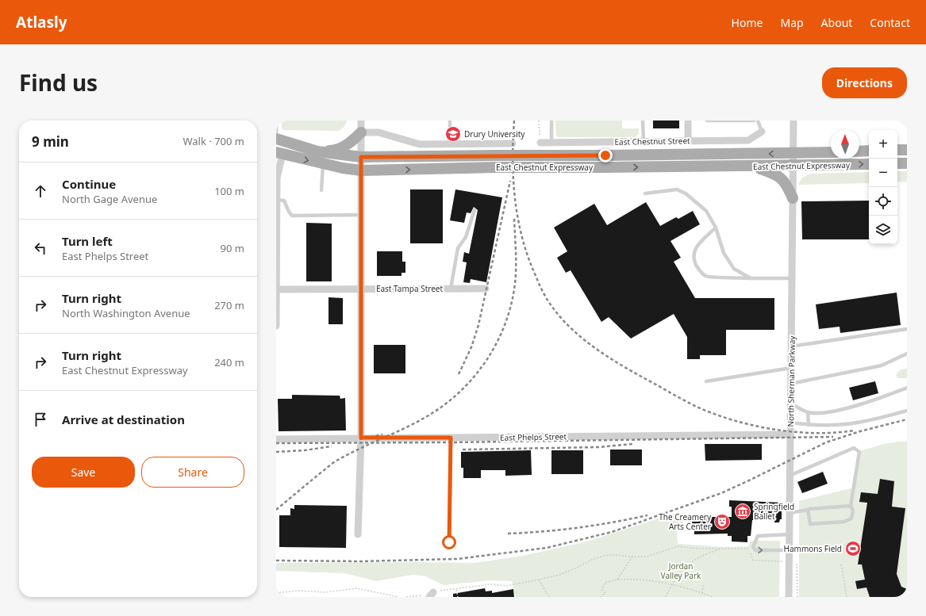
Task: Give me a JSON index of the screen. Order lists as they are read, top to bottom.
{
  "streets": {
    "main road": ["East Chestnut Expressway"],
    "street": [
      "East Chestnut Street",
      "East Tampa Street",
      "North Sherman Parkway",
      "East Phelps Street"
    ]
  },
  "crossings": [
    ["East Chestnut Expressway", "North Sherman Parkway"],
    ["North Sherman Parkway", "East Phelps Street"]
  ],
  "parks": ["Jordan Valley Park"],
  "places": {
    "school or university": ["Drury University"],
    "museum": ["Springfield Ballet"],
    "theatre": ["The Creamery Arts Center"],
    "sports": ["Hammons Field"]
  },
  "north": "top",
  "page": {
    "header": "Atlasly",
    "nav": [
      "Home",
      "Map",
      "About",
      "Contact"
    ],
    "title": "Find us",
    "buttons": [
      "Directions",
      ["Save", "Share"]
    ],
    "heading": ["9 min", "Walk · 700 m"],
    "map_buttons": ["+", "−"],
    "list": [
      ["Continue", "North Gage Avenue", "100 m"],
      ["Turn left", "East Phelps Street", "90 m"],
      ["Turn right", "North Washington Avenue", "270 m"],
      ["Turn right", "East Chestnut Expressway", "240 m"],
      "Arrive at destination"
    ]
  }
}
